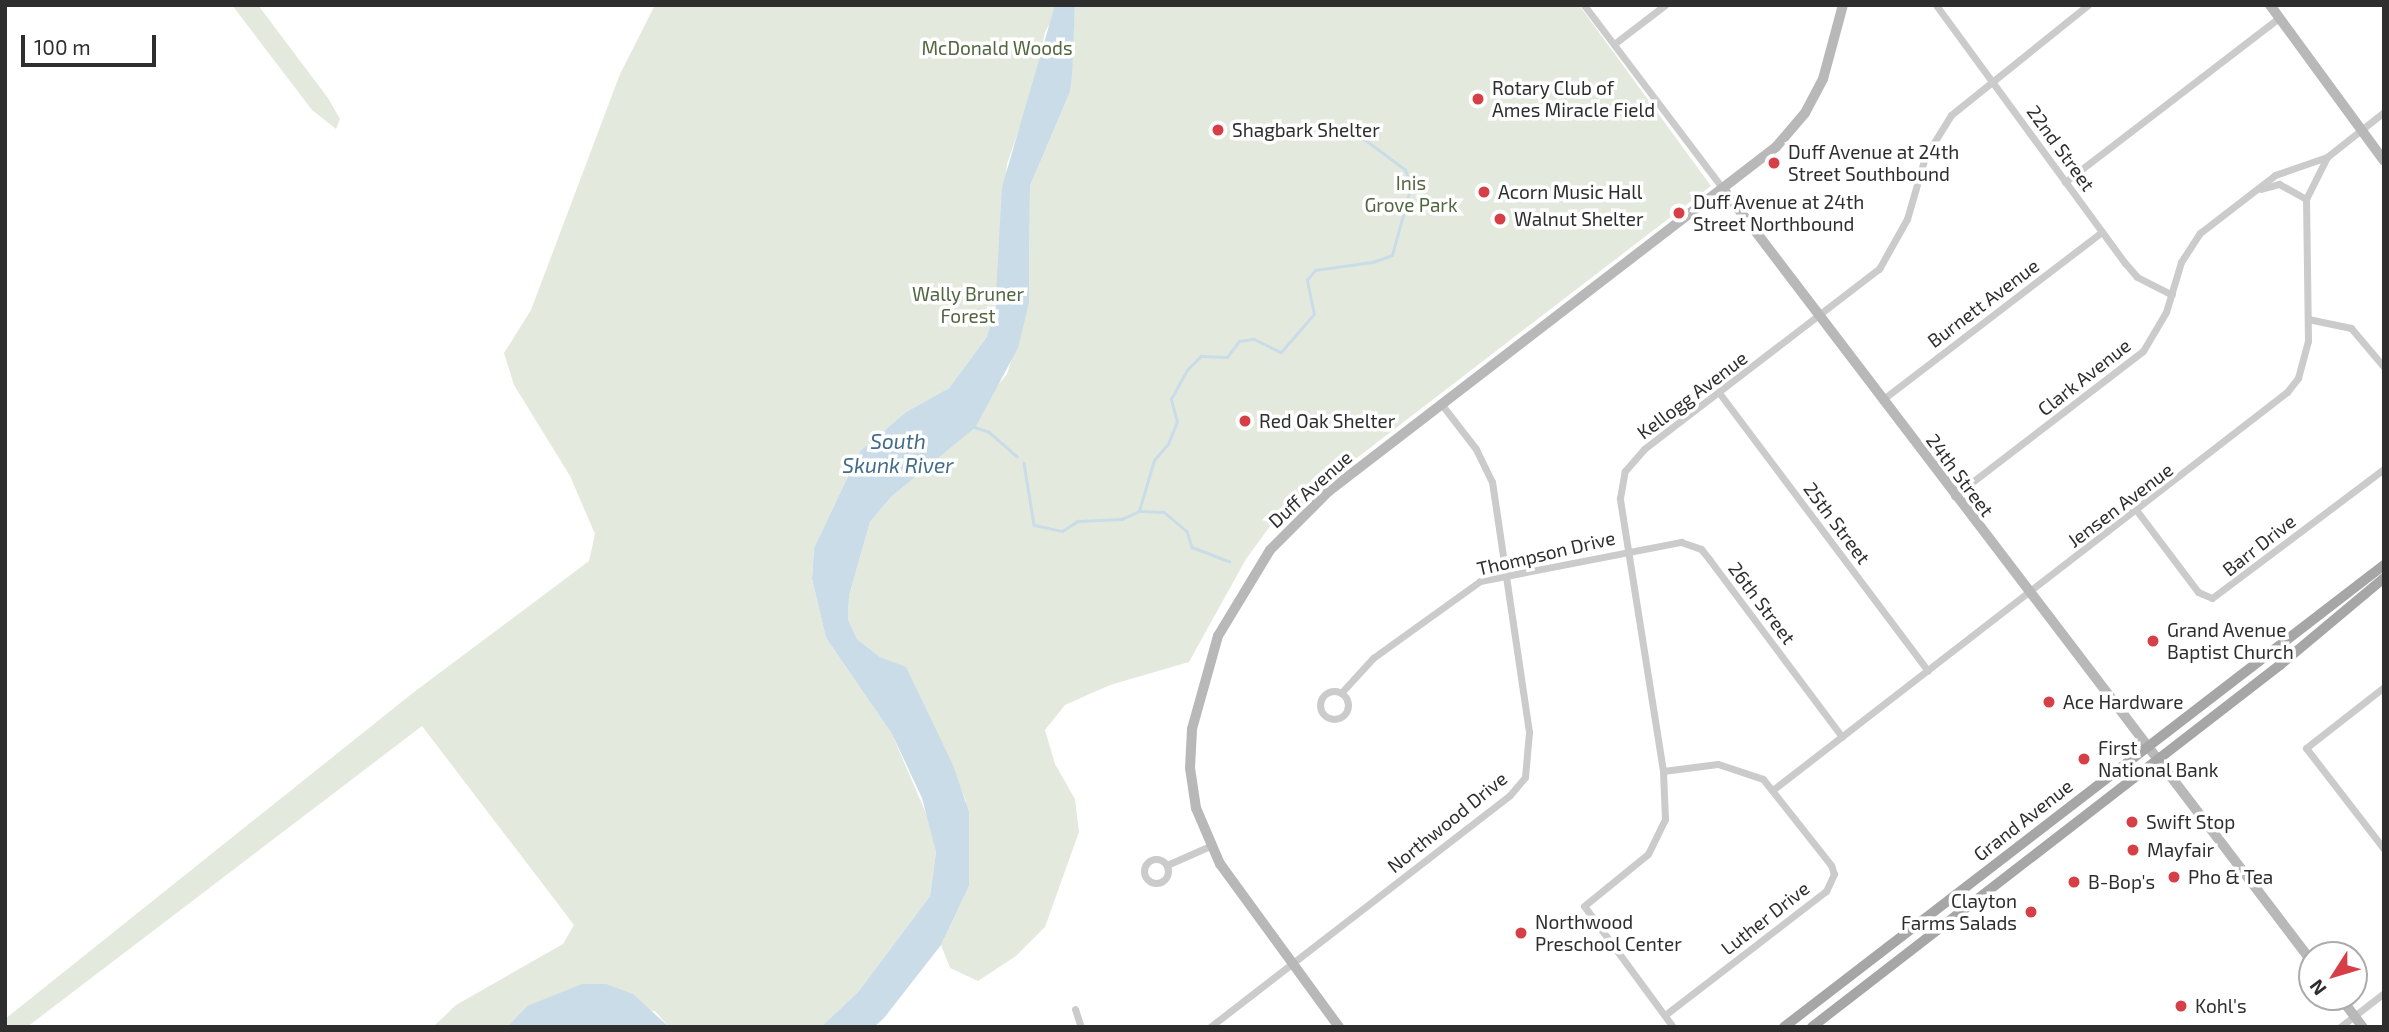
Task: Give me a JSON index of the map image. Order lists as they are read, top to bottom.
{
  "streets": {
    "main road": ["24th Street", "Duff Avenue", "Grand Avenue"],
    "street": [
      "22nd Street",
      "Burnett Avenue",
      "Clark Avenue",
      "Kellogg Avenue",
      "Jensen Avenue",
      "25th Street",
      "Barr Drive",
      "Thompson Drive",
      "26th Street",
      "Northwood Drive",
      "Luther Drive"
    ]
  },
  "crossings": [
    ["22nd Street", "Burnett Avenue"],
    ["22nd Street", "Clark Avenue"],
    ["22nd Street", "Kellogg Avenue"],
    ["Burnett Avenue", "24th Street"],
    ["Clark Avenue", "24th Street"],
    ["Clark Avenue", "Jensen Avenue"],
    ["Kellogg Avenue", "24th Street"],
    ["Kellogg Avenue", "25th Street"],
    ["Kellogg Avenue", "Thompson Drive"],
    ["Kellogg Avenue", "26th Street"],
    ["Kellogg Avenue", "Luther Drive"],
    ["24th Street", "Duff Avenue"],
    ["24th Street", "Jensen Avenue"],
    ["24th Street", "Grand Avenue"],
    ["Duff Avenue", "Northwood Drive"],
    ["Jensen Avenue", "25th Street"],
    ["Jensen Avenue", "Barr Drive"],
    ["Jensen Avenue", "26th Street"],
    ["Jensen Avenue", "Luther Drive"],
    ["Thompson Drive", "26th Street"],
    ["Thompson Drive", "Northwood Drive"]
  ],
  "water": ["South Skunk River"],
  "parks": ["McDonald Woods", "Inis Grove Park", "Wally Bruner Forest"],
  "places": [
    "Rotary Club of Ames Miracle Field",
    "Shagbark Shelter",
    "Duff Avenue at 24th Street Southbound",
    "Acorn Music Hall",
    "Duff Avenue at 24th Street Northbound",
    "Walnut Shelter",
    "Red Oak Shelter",
    "Grand Avenue Baptist Church",
    "Ace Hardware",
    "First National Bank",
    "Swift Stop",
    "Mayfair",
    "Pho & Tea",
    "B-Bop's",
    "Clayton Farms Salads",
    "Northwood Preschool Center",
    "Kohl's"
  ],
  "scale_bar": "100 m",
  "north": "bottom left"
}
